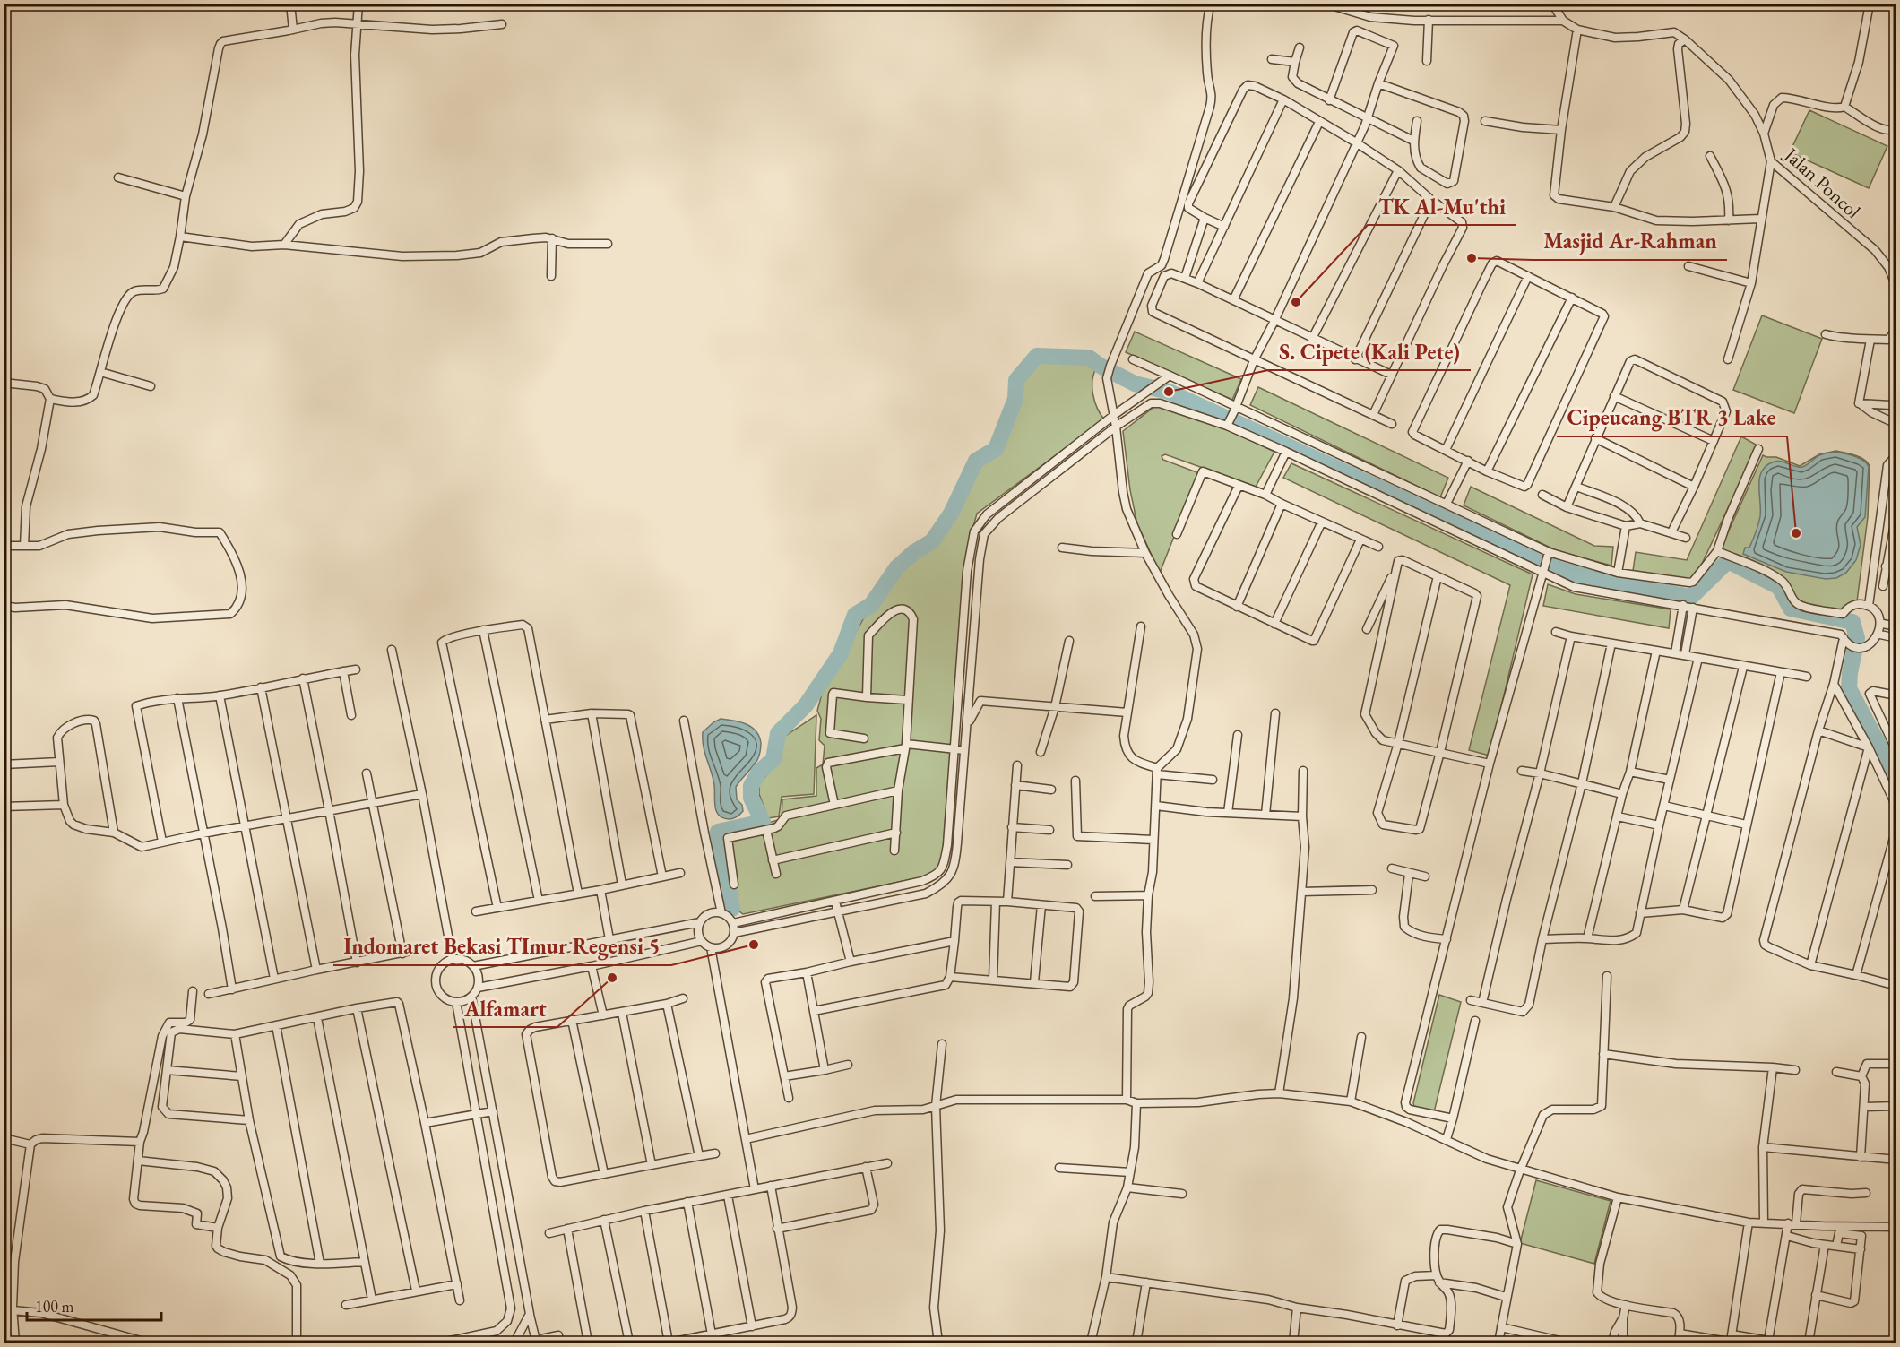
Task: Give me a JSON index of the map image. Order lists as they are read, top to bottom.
{
  "streets": {
    "street": ["Jalan Poncol"]
  },
  "places": [
    "Masjid Ar-Rahman",
    "TK Al-Mu'thi",
    "S. Cipete (Kali Pete)",
    "Cipeucang BTR 3 Lake",
    "Indomaret Bekasi TImur Regensi 5",
    "Alfamart"
  ],
  "scale_bar": "100 m"
}
